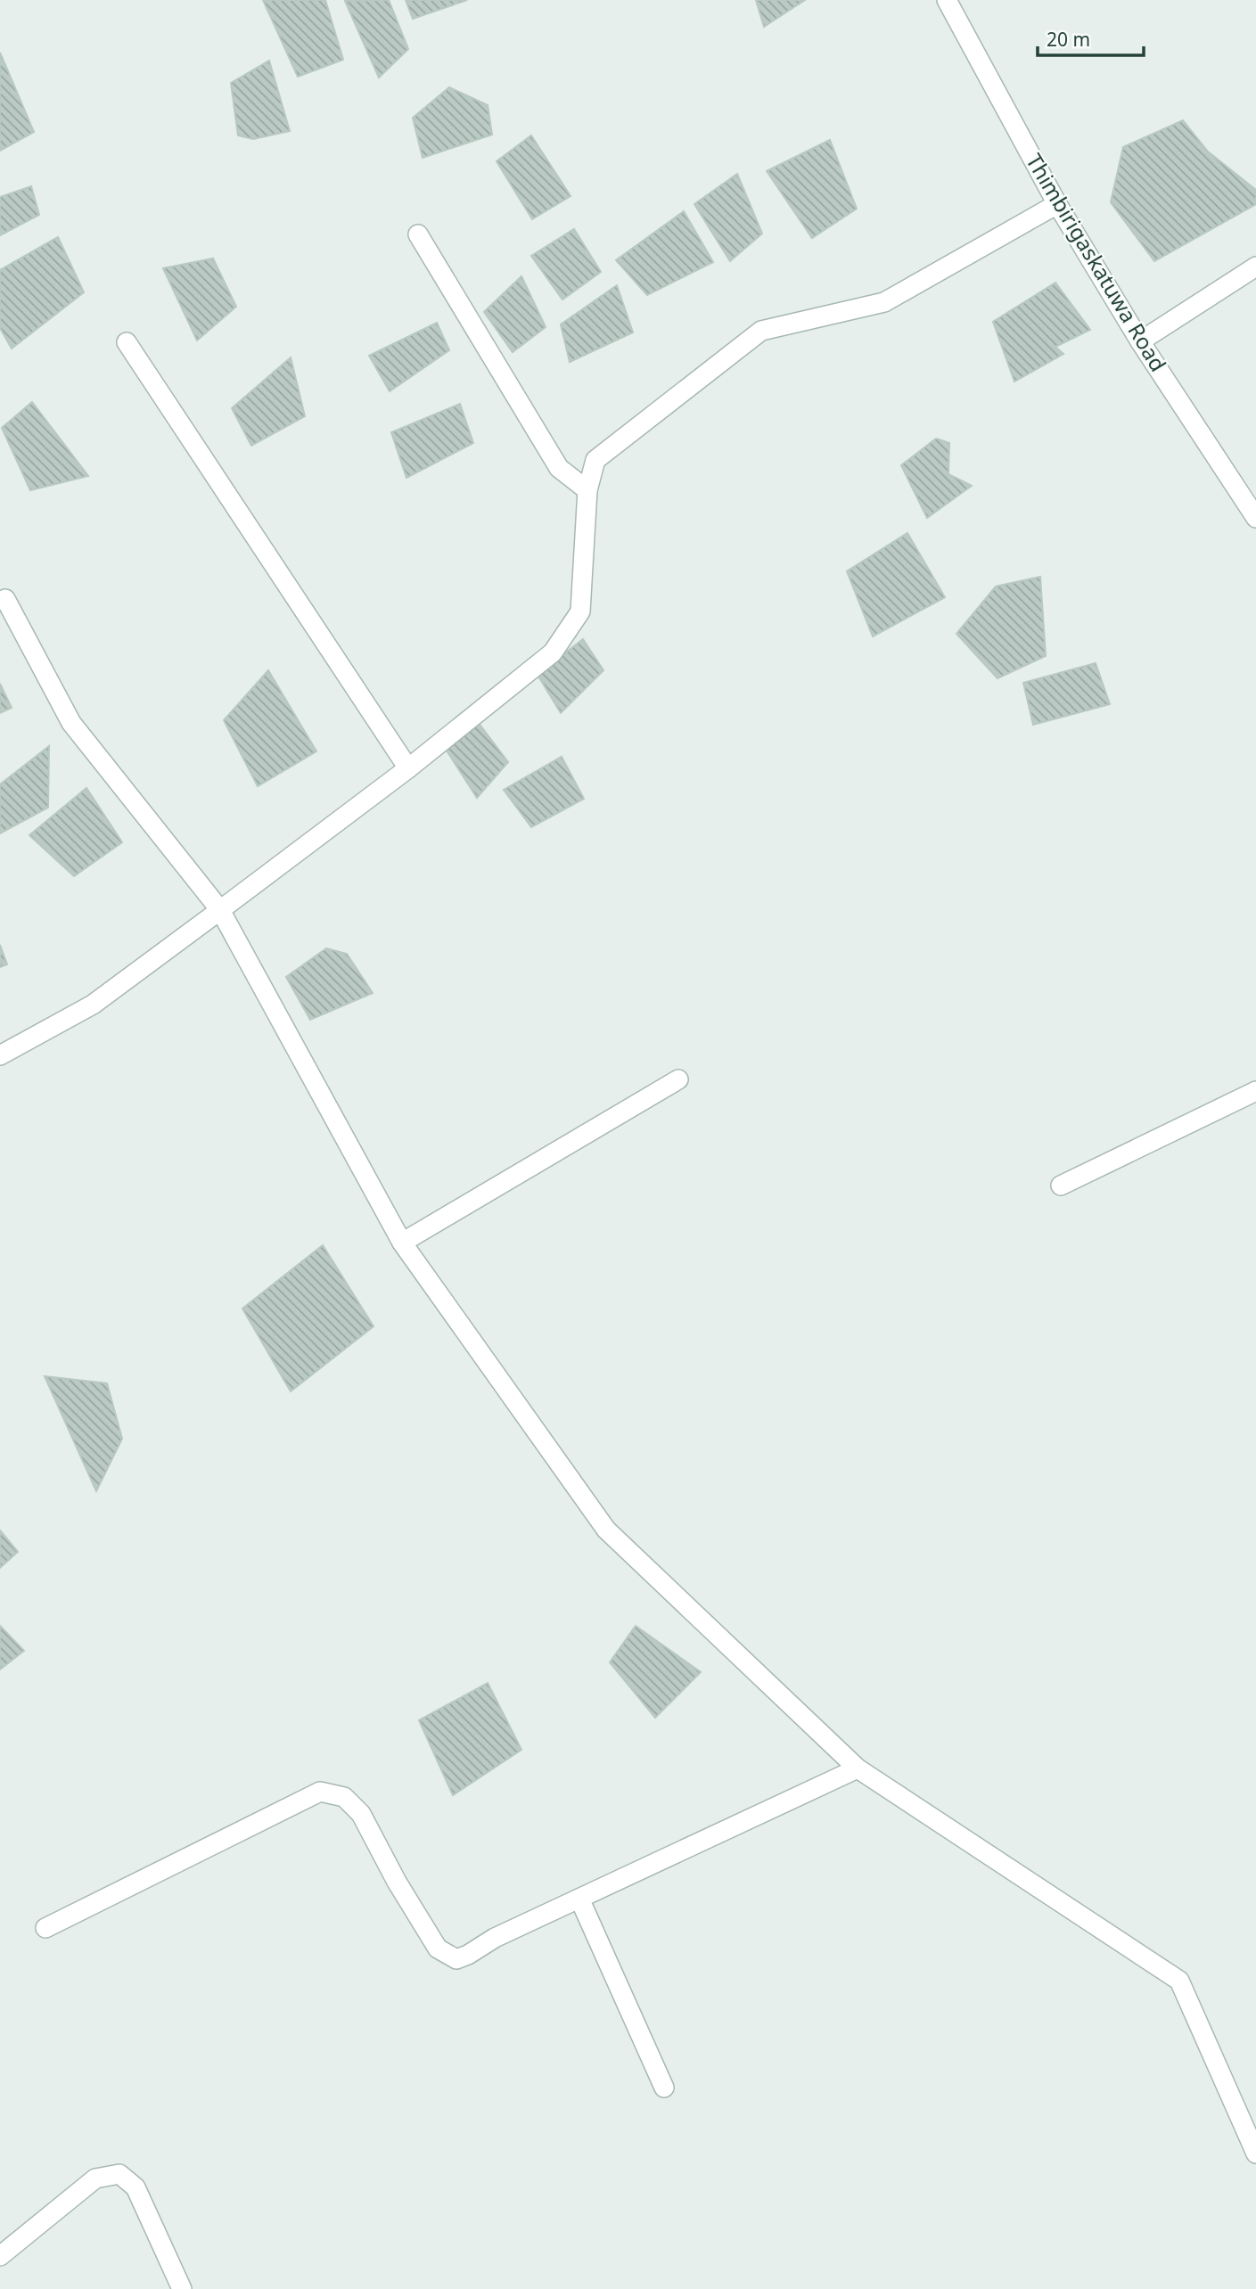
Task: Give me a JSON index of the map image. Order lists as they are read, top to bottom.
{
  "streets": {
    "street": ["Thimbirigaskatuwa Road"]
  },
  "scale_bar": "20 m"
}
